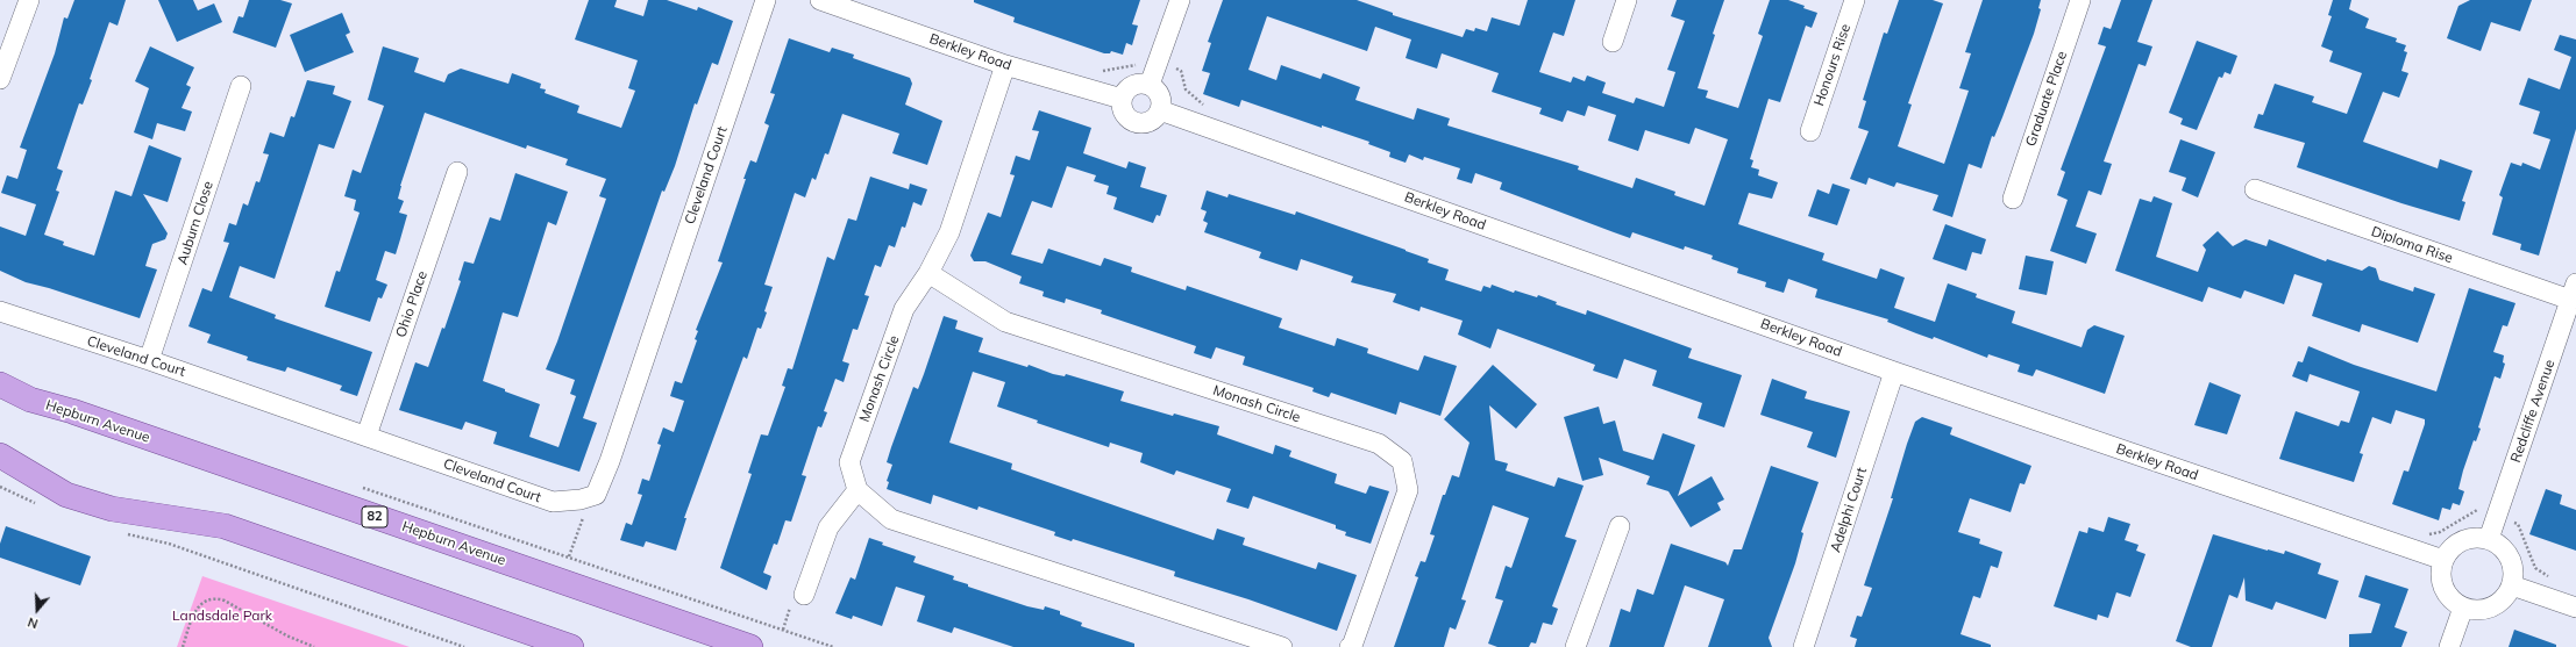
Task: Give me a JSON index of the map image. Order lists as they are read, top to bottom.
{
  "streets": {
    "main road": ["Hepburn Avenue", "82"],
    "street": [
      "Berkley Road",
      "Honours Rise",
      "Graduate Place",
      "Cleveland Court",
      "Auburn Close",
      "Diploma Rise",
      "Ohio Place",
      "Monash Circle",
      "Redcliffe Avenue",
      "Adelphi Court"
    ]
  },
  "crossings": [
    ["Berkley Road", "Monash Circle"],
    ["Berkley Road", "Redcliffe Avenue"],
    ["Berkley Road", "Adelphi Court"],
    ["Cleveland Court", "Auburn Close"],
    ["Cleveland Court", "Ohio Place"],
    ["Diploma Rise", "Redcliffe Avenue"]
  ],
  "parks": ["Landsdale Park"],
  "north": "bottom"
}
